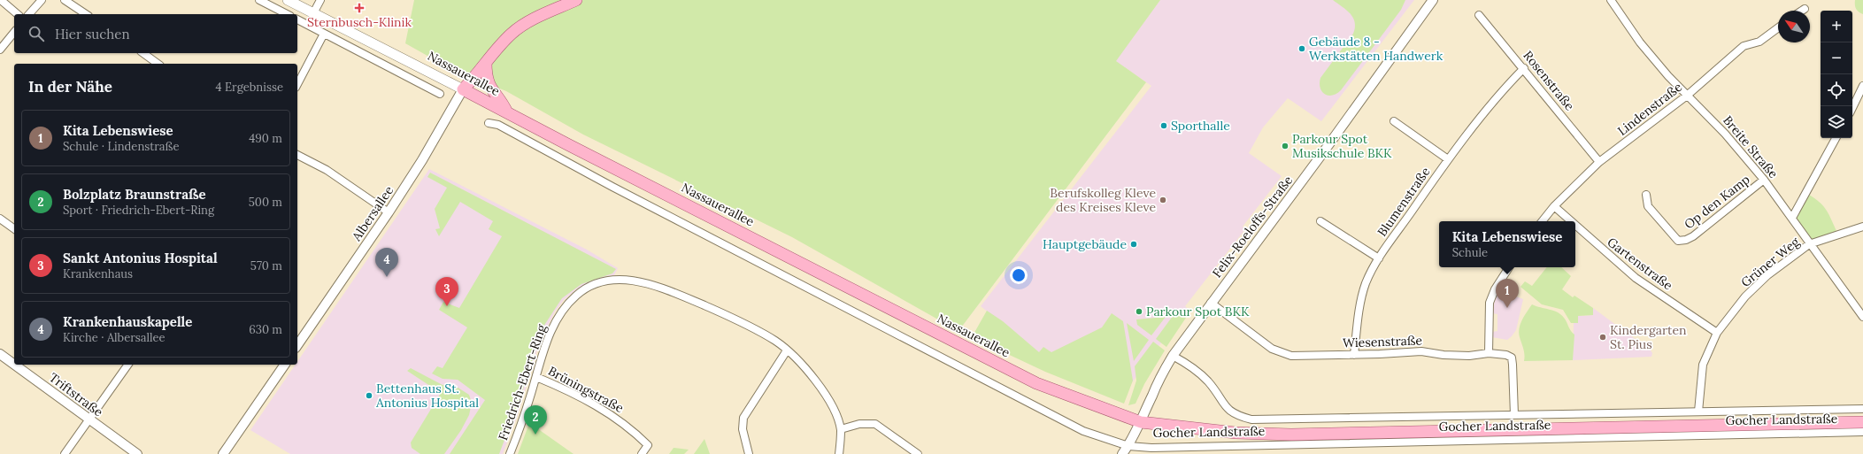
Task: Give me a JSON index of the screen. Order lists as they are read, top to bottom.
{
  "streets": {
    "main road": ["Nassauerallee", "Gocher Landstraße"],
    "street": [
      "Rosenstraße",
      "Lindenstraße",
      "Breite Straße",
      "Blumenstraße",
      "Op den Kamp",
      "Albersallee",
      "Felix-Roeloffs-Straße",
      "Grüner Weg",
      "Gartenstraße",
      "Wiesenstraße",
      "Friedrich-Ebert-Ring",
      "Brüningstraße",
      "Triftstraße"
    ]
  },
  "crossings": [
    ["Nassauerallee", "Albersallee"],
    ["Nassauerallee", "Felix-Roeloffs-Straße"],
    ["Nassauerallee", "Gocher Landstraße"],
    ["Rosenstraße", "Lindenstraße"],
    ["Rosenstraße", "Blumenstraße"],
    ["Lindenstraße", "Breite Straße"],
    ["Lindenstraße", "Gartenstraße"],
    ["Breite Straße", "Op den Kamp"],
    ["Breite Straße", "Grüner Weg"],
    ["Blumenstraße", "Wiesenstraße"],
    ["Felix-Roeloffs-Straße", "Wiesenstraße"],
    ["Felix-Roeloffs-Straße", "Gocher Landstraße"],
    ["Grüner Weg", "Gartenstraße"],
    ["Grüner Weg", "Gocher Landstraße"],
    ["Wiesenstraße", "Gocher Landstraße"],
    ["Friedrich-Ebert-Ring", "Brüningstraße"]
  ],
  "places": {
    "health": ["Sternbusch-Klinik"],
    "other": [
      "Gebäude 8 - Werkstätten Handwerk",
      "Sporthalle",
      "Parkour Spot Musikschule BKK",
      "Berufskolleg Kleve des Kreises Kleve",
      "Hauptgebäude",
      "Parkour Spot BKK",
      "Kindergarten St. Pius",
      "Bettenhaus St. Antonius Hospital"
    ]
  },
  "north": "top left",
  "page": {
    "map_buttons": ["+", "−"],
    "search": "Hier suchen",
    "heading": ["In der Nähe", "4 Ergebnisse"],
    "list": [
      {
        "mark": "1",
        "name": "Kita Lebenswiese",
        "note": "Schule · Lindenstraße",
        "value": "490 m"
      },
      {
        "mark": "2",
        "name": "Bolzplatz Braunstraße",
        "note": "Sport · Friedrich-Ebert-Ring",
        "value": "500 m"
      },
      {
        "mark": "3",
        "name": "Sankt Antonius Hospital",
        "note": "Krankenhaus",
        "value": "570 m"
      },
      {
        "mark": "4",
        "name": "Krankenhauskapelle",
        "note": "Kirche · Albersallee",
        "value": "630 m"
      }
    ],
    "popup": ["Kita Lebenswiese", "Schule"],
    "pins": [
      "4",
      "3",
      "1",
      "2"
    ]
  }
}
